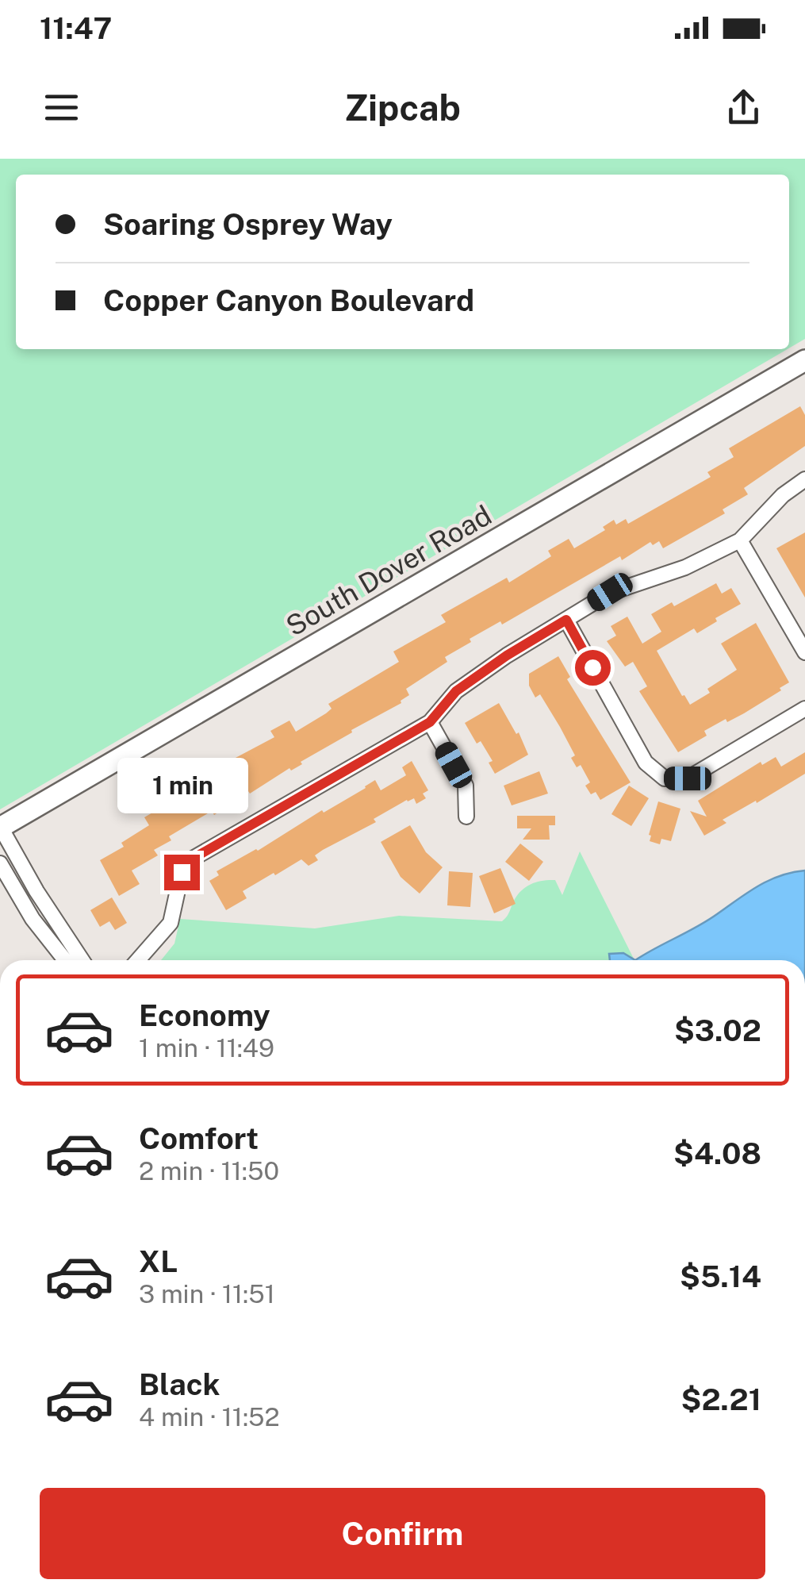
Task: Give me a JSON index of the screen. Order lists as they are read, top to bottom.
{
  "streets": {
    "street": ["South Dover Road"]
  },
  "page": {
    "status": "11:47",
    "header": "Zipcab",
    "banner": ["Soaring Osprey Way", "Copper Canyon Boulevard"],
    "bubble": "1 min",
    "list": [
      {
        "name": "Economy",
        "note": "1 min · 11:49",
        "value": "$3.02"
      },
      {
        "name": "Comfort",
        "note": "2 min · 11:50",
        "value": "$4.08"
      },
      {
        "name": "XL",
        "note": "3 min · 11:51",
        "value": "$5.14"
      },
      {
        "name": "Black",
        "note": "4 min · 11:52",
        "value": "$2.21"
      }
    ],
    "buttons": "Confirm"
  }
}
